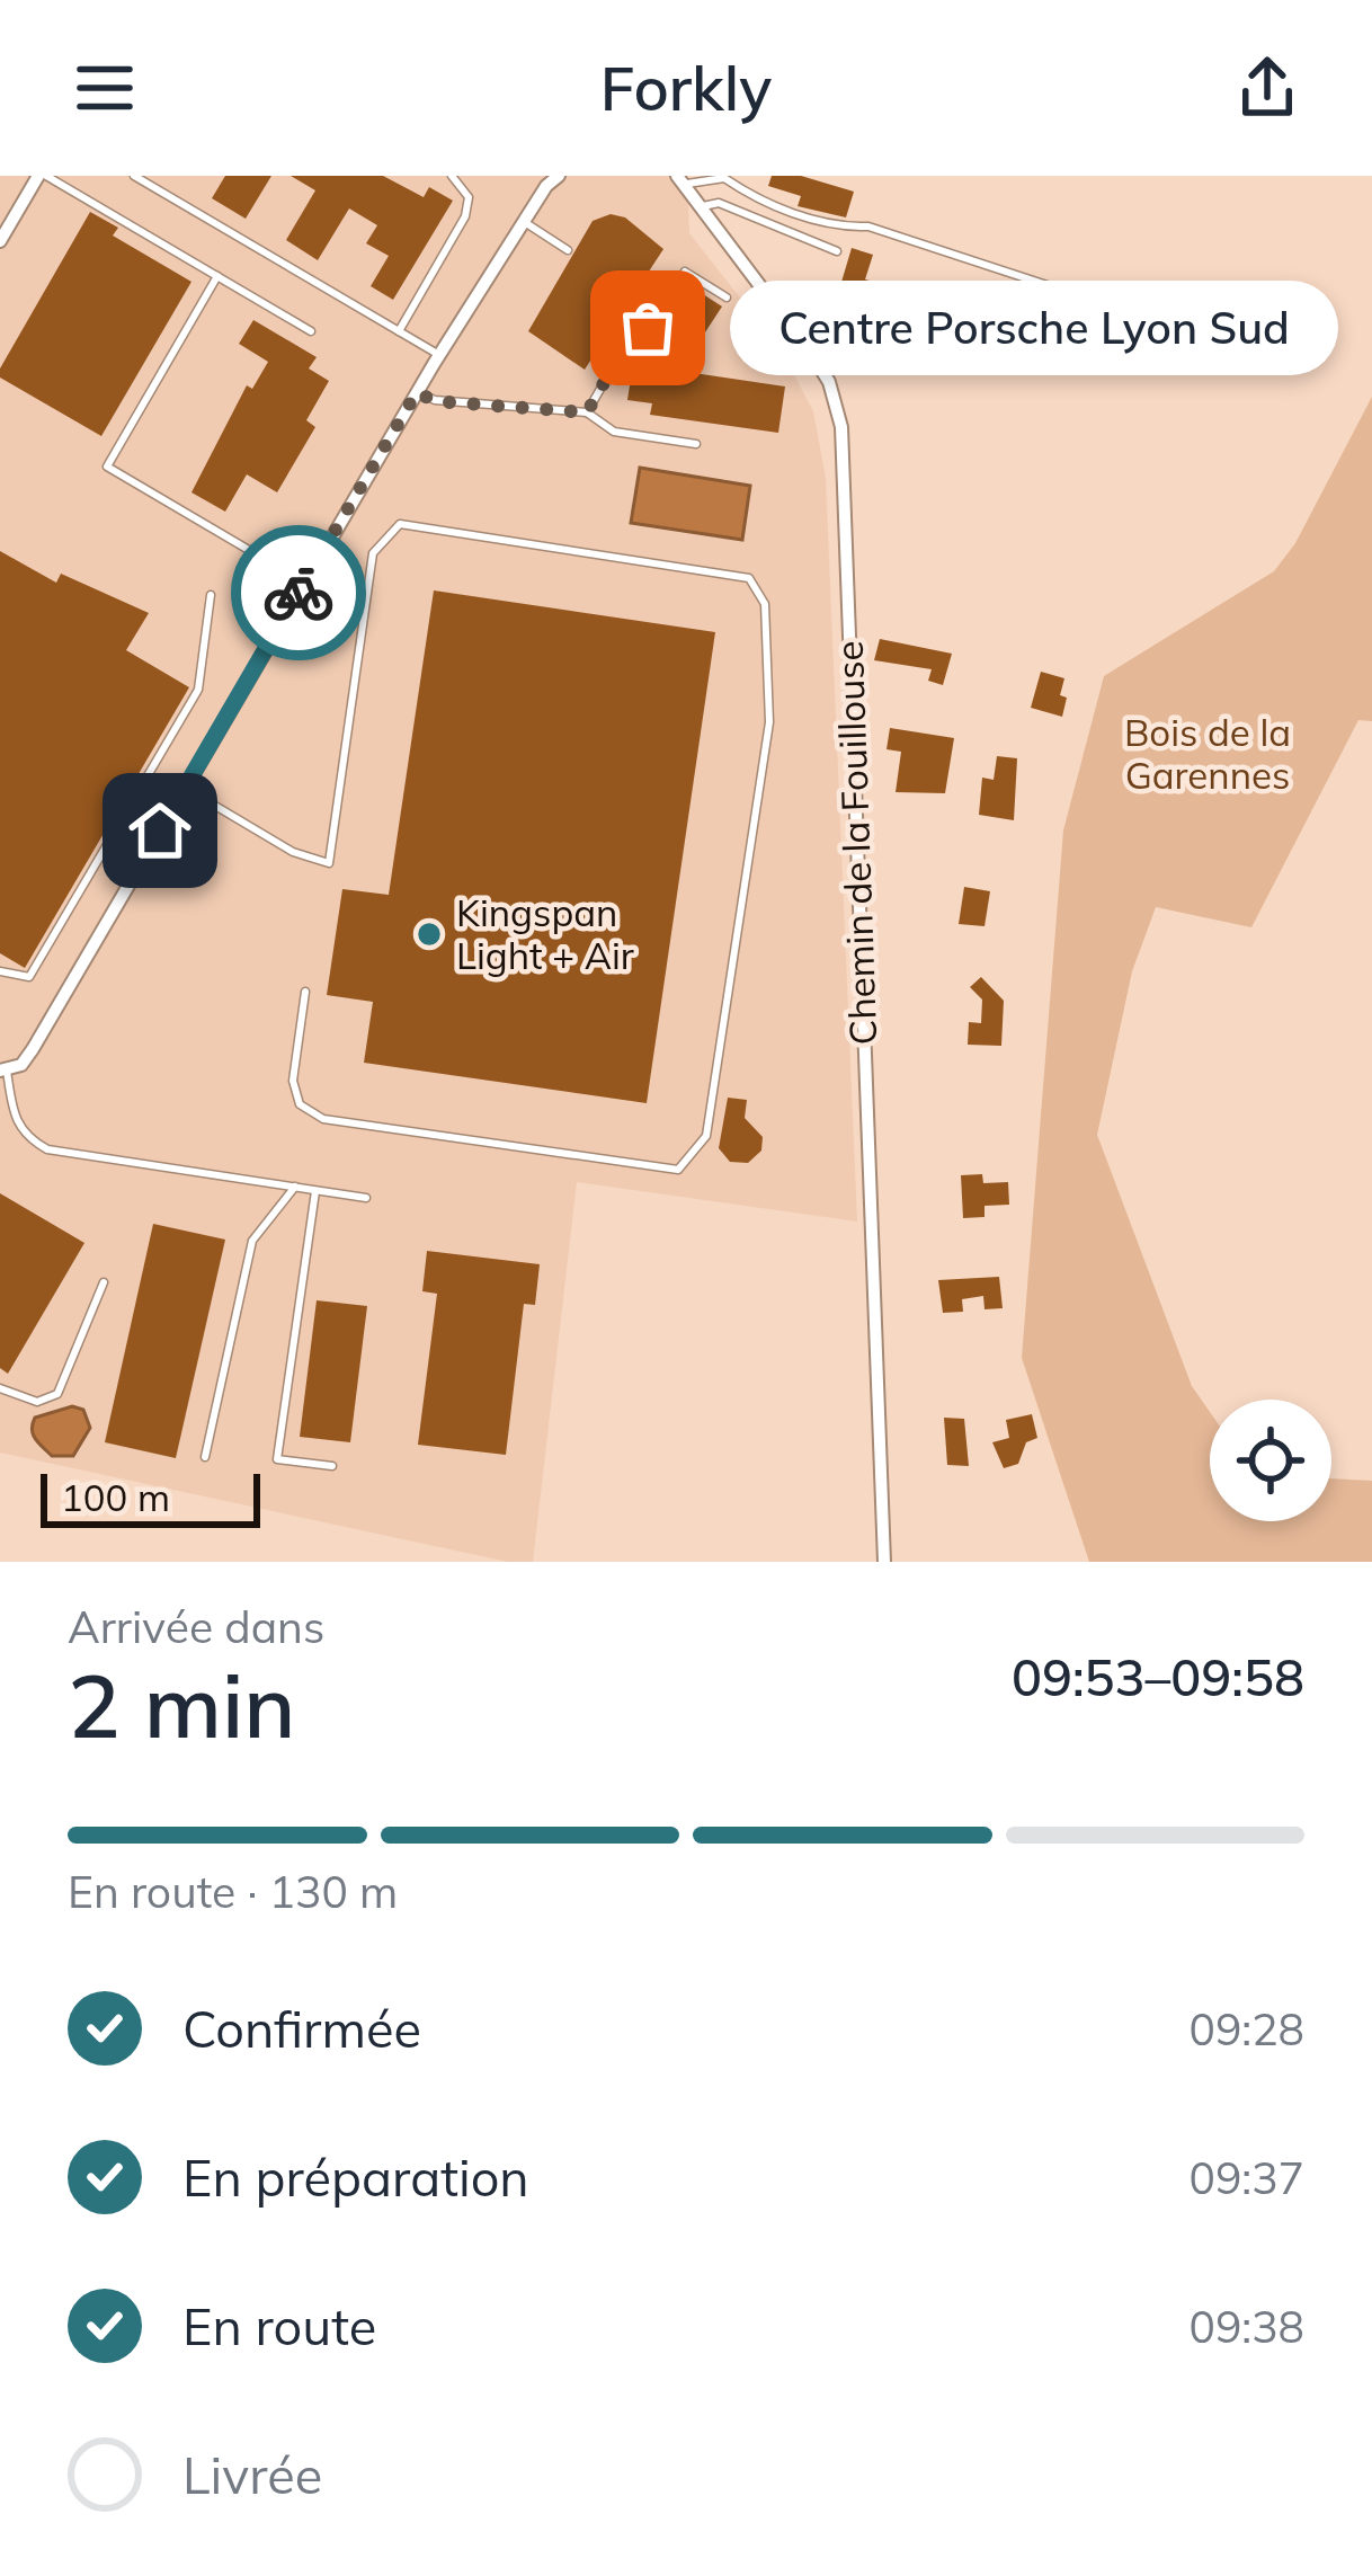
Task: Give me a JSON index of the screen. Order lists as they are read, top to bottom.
{
  "streets": {
    "street": ["Chemin de la Fouillouse"]
  },
  "parks": ["Bois de la Garennes"],
  "places": ["Centre Porsche Lyon Sud", "Kingspan Light + Air"],
  "scale_bar": "100 m",
  "page": {
    "header": "Forkly",
    "bubble": "Centre Porsche Lyon Sud",
    "scale": "100 m",
    "heading": ["2 min", "Arrivée dans", "09:53–09:58"],
    "bar": "En route · 130 m",
    "list": [
      ["Confirmée", "09:28"],
      ["En préparation", "09:37"],
      ["En route", "09:38"],
      "Livrée"
    ]
  }
}
